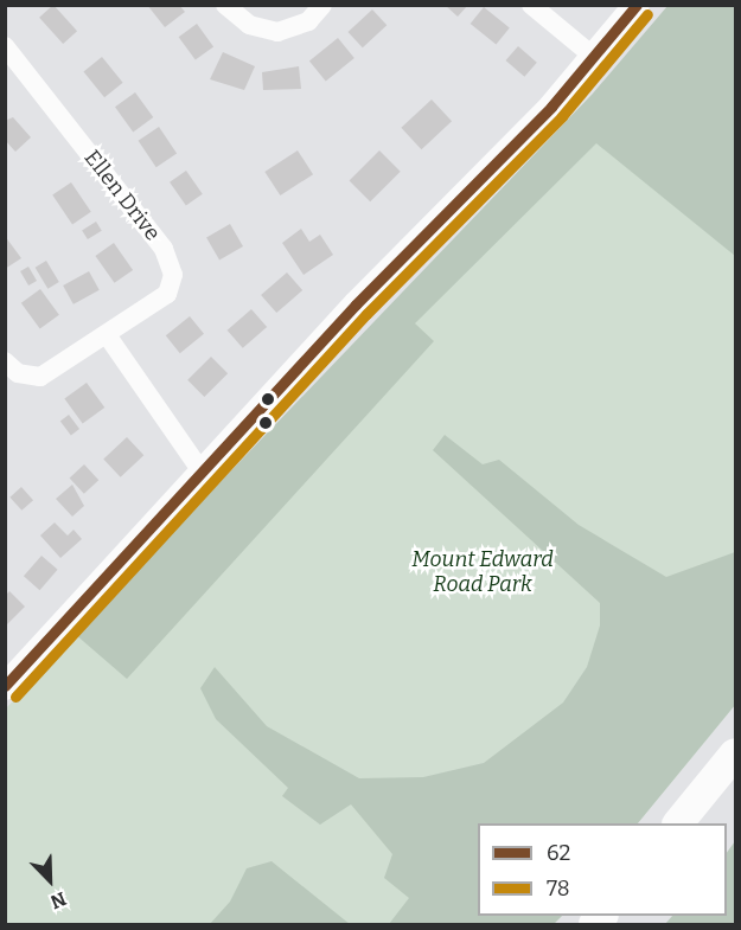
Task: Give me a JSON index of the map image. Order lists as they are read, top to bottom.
{
  "streets": {
    "street": ["Ellen Drive"]
  },
  "parks": ["Mount Edward Road Park"],
  "lines": ["transit line 62", "transit line 78"],
  "legend": ["62", "78"],
  "north": "bottom right"
}
